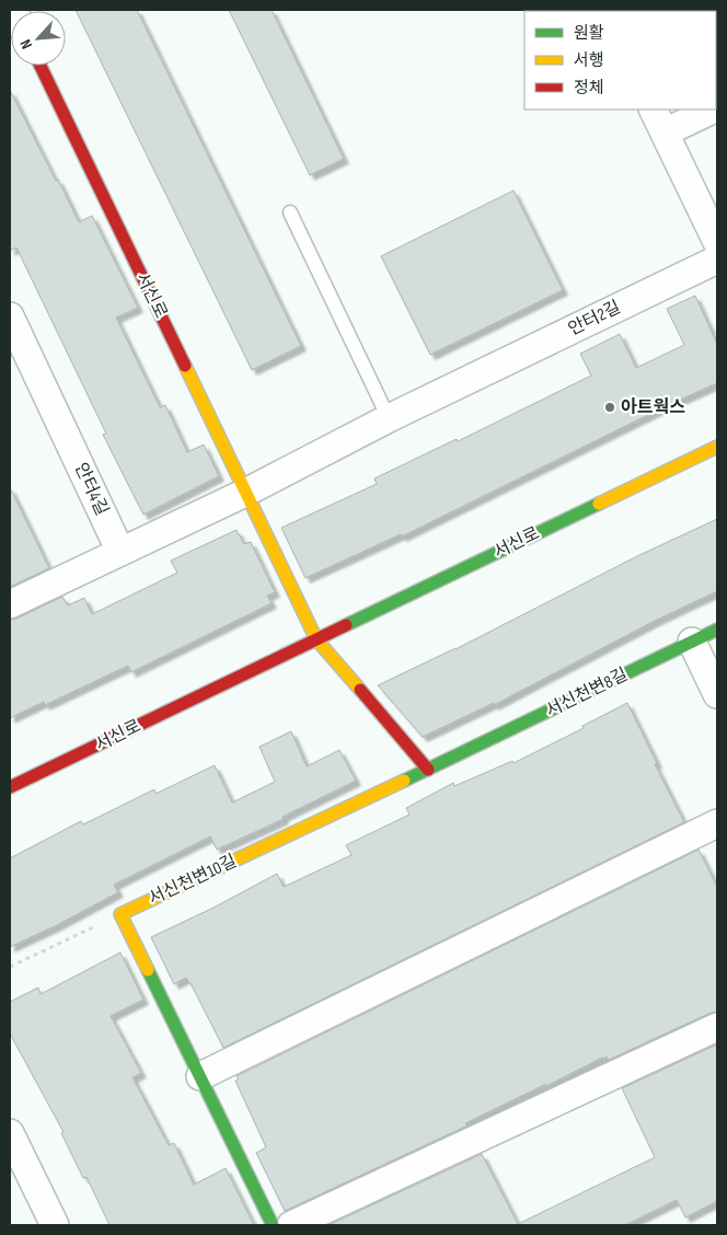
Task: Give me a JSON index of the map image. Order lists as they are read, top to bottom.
{
  "streets": {
    "street": [
      "서신로",
      "안터2길",
      "안터4길",
      "서신천변8길",
      "서신천변10길"
    ]
  },
  "crossings": [
    ["서신천변8길", "서신천변10길"]
  ],
  "places": ["아트웍스"],
  "legend": ["원활", "서행", "정체"],
  "north": "bottom left"
}
